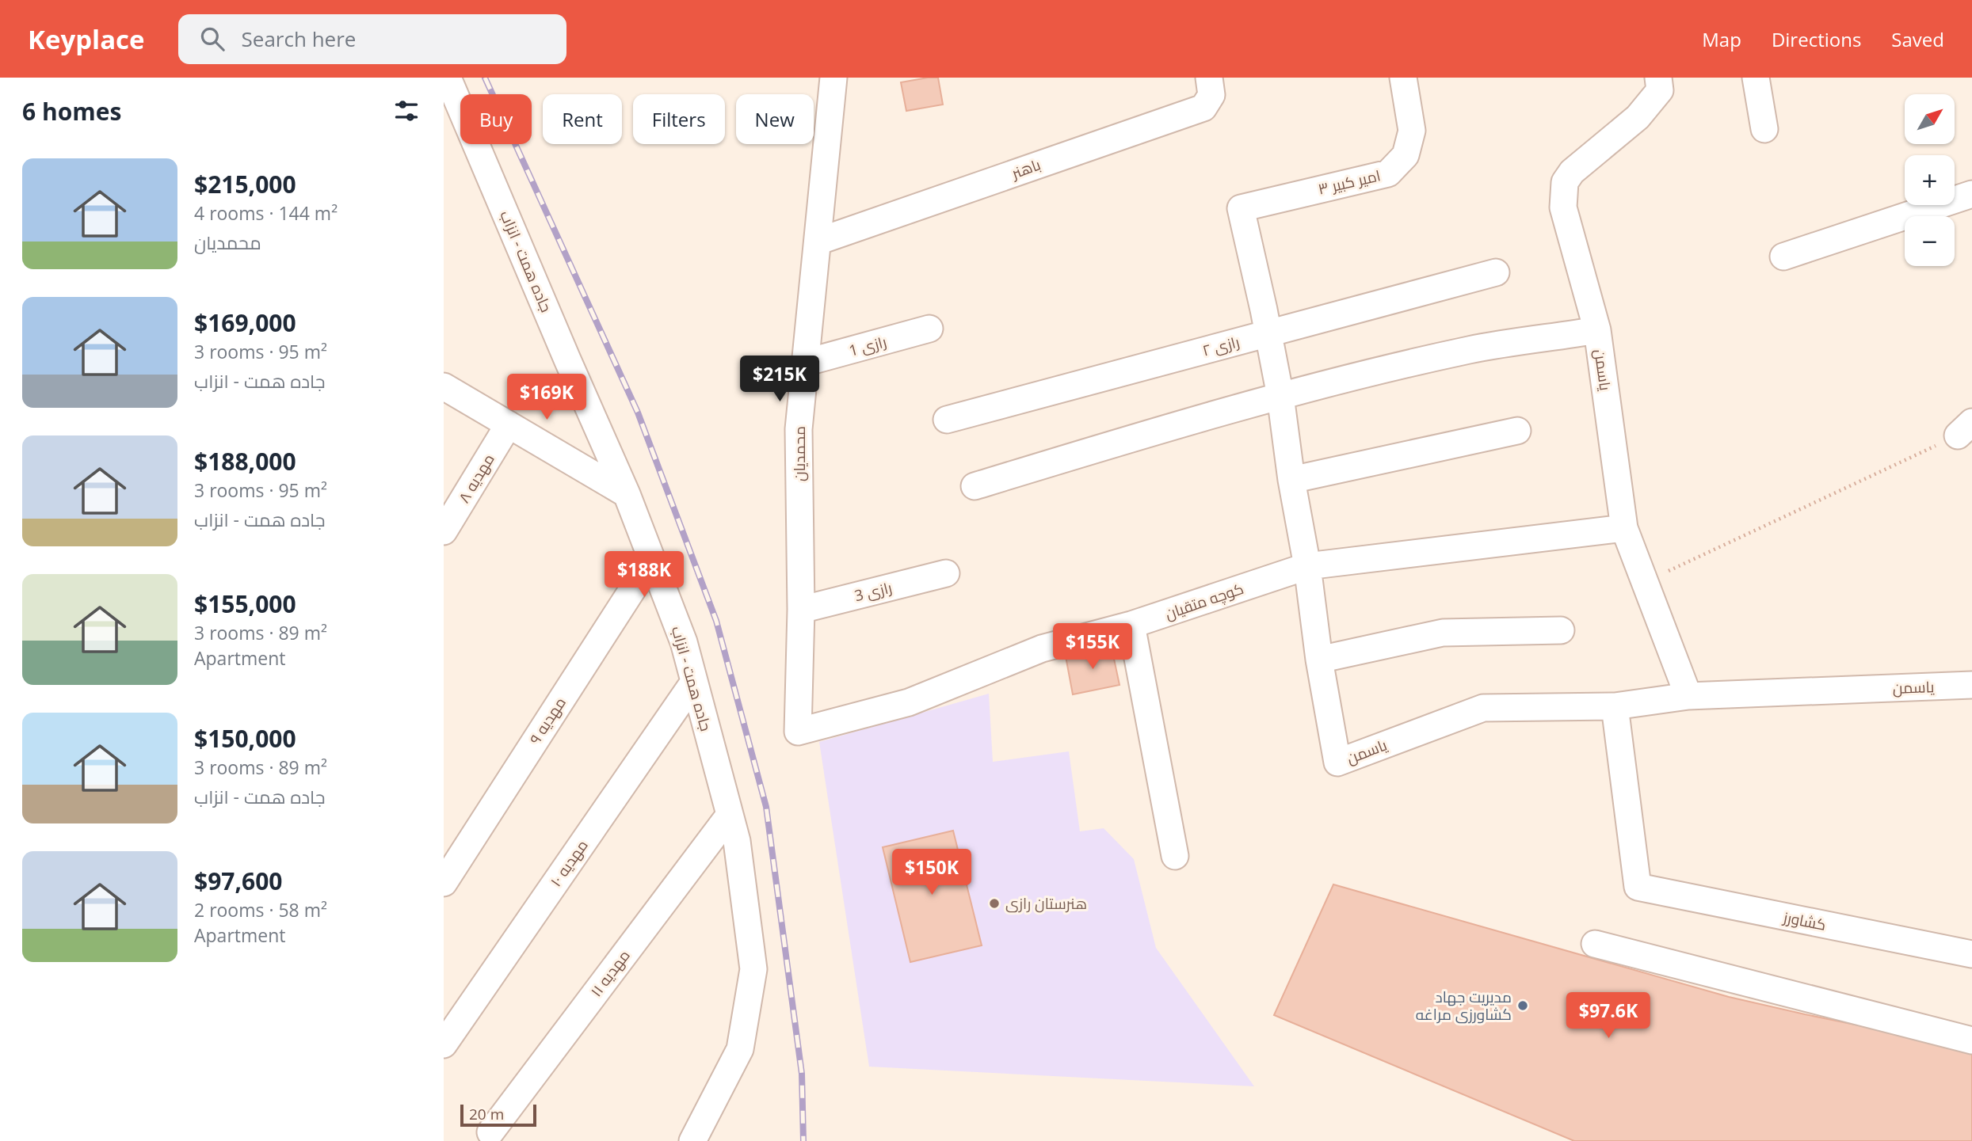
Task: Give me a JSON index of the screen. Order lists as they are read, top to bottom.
{
  "streets": {
    "street": [
      "باهنر",
      "امیر کبیر ۳",
      "جاده همت - انزاب",
      "رازی 1",
      "رازی ۲",
      "یاسمن",
      "محمدیان",
      "مهدیه ۸",
      "رازی 3",
      "کوچه متقیان",
      "مهدیه ۹",
      "مهدیه ۱۰",
      "کشاورز",
      "مهدیه ۱۱"
    ]
  },
  "crossings": [
    ["باهنر", "محمدیان"],
    ["امیر کبیر ۳", "رازی ۲"],
    ["جاده همت - انزاب", "مهدیه ۹"],
    ["جاده همت - انزاب", "مهدیه ۱۰"],
    ["جاده همت - انزاب", "مهدیه ۱۱"],
    ["رازی 1", "محمدیان"],
    ["یاسمن", "کوچه متقیان"],
    ["یاسمن", "کشاورز"],
    ["محمدیان", "رازی 3"],
    ["محمدیان", "کوچه متقیان"]
  ],
  "places": ["هنرستان رازی", "مدیریت جهاد کشاورزی مراغه"],
  "scale_bar": "20 m",
  "north": "top right",
  "page": {
    "header": "Keyplace",
    "search": "Search here",
    "nav": ["Map", "Directions", "Saved"],
    "heading": "6 homes",
    "map_buttons": ["+", "−"],
    "chip": [
      "Buy",
      "Rent",
      "Filters",
      "New"
    ],
    "list": [
      {
        "name": "$215,000",
        "note": "4 rooms · 144 m² · محمدیان"
      },
      {
        "name": "$169,000",
        "note": "3 rooms · 95 m² · جاده همت - انزاب"
      },
      {
        "name": "$188,000",
        "note": "3 rooms · 95 m² · جاده همت - انزاب"
      },
      {
        "name": "$155,000",
        "note": "3 rooms · 89 m² · Apartment"
      },
      {
        "name": "$150,000",
        "note": "3 rooms · 89 m² · جاده همت - انزاب"
      },
      {
        "name": "$97,600",
        "note": "2 rooms · 58 m² · Apartment"
      }
    ],
    "price": [
      "$215K",
      "$169K",
      "$188K",
      "$155K",
      "$150K",
      "$97.6K"
    ],
    "scale": "20 m"
  }
}
